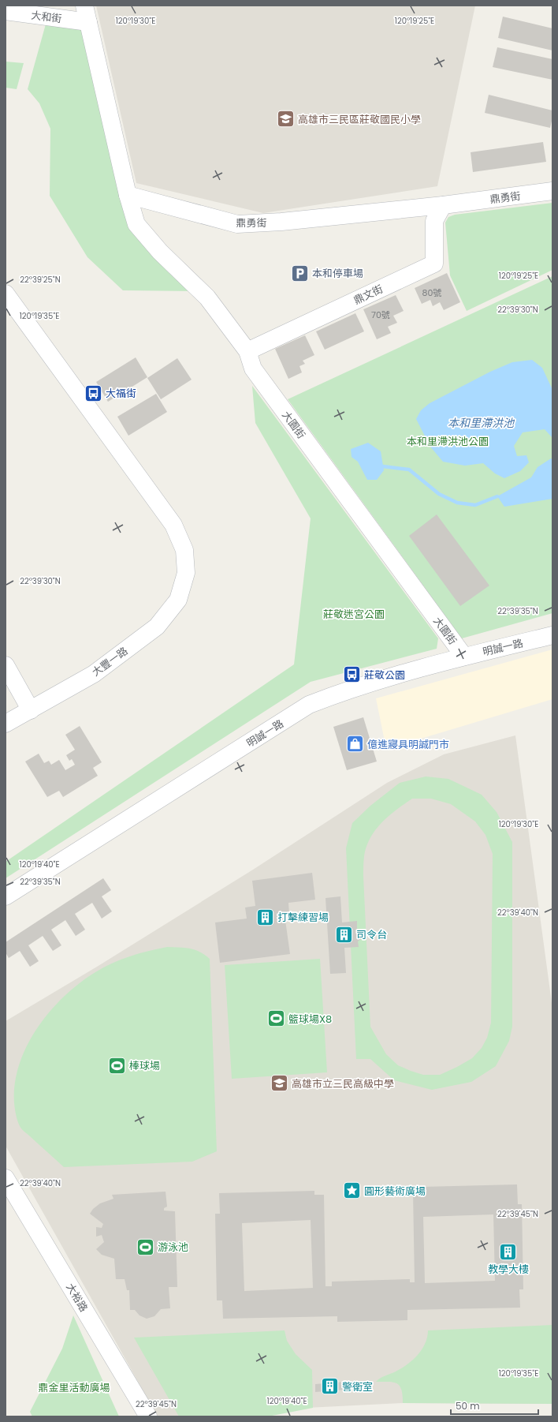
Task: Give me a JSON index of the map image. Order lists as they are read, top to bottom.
{
  "streets": {
    "street": [
      "大和街",
      "鼎勇街",
      "鼎文街",
      "大園街",
      "明誠一路",
      "大豐一路",
      "大裕路"
    ]
  },
  "crossings": [
    ["鼎勇街", "鼎文街"],
    ["鼎勇街", "大園街"],
    ["鼎文街", "大園街"],
    ["大園街", "明誠一路"]
  ],
  "water": ["本和里滯洪池"],
  "parks": ["本和里滯洪池公園", "莊敬迷宮公園", "鼎金里活動廣場"],
  "places": {
    "school or university": ["高雄市三民區莊敬國民小學", "高雄市立三民高級中學"],
    "parking": ["本和停車場"],
    "bus stop": ["大福街", "莊敬公園"],
    "shop": ["億進寢具明誠門市"],
    "building": [
      "打擊練習場",
      "司令台",
      "教學大樓",
      "警衛室"
    ],
    "sports": ["籃球場X8", "棒球場", "游泳池"],
    "place": ["圓形藝術廣場"]
  },
  "house_numbers": ["80號", "70號"],
  "scale_bar": "50 m",
  "coordinates": [
    "120°19'30\"E",
    "120°19'25\"E",
    "22°39'25\"N",
    "22°39'30\"N",
    "120°19'35\"E",
    "22°39'35\"N",
    "120°19'40\"E",
    "22°39'40\"N",
    "22°39'45\"N"
  ]
}
